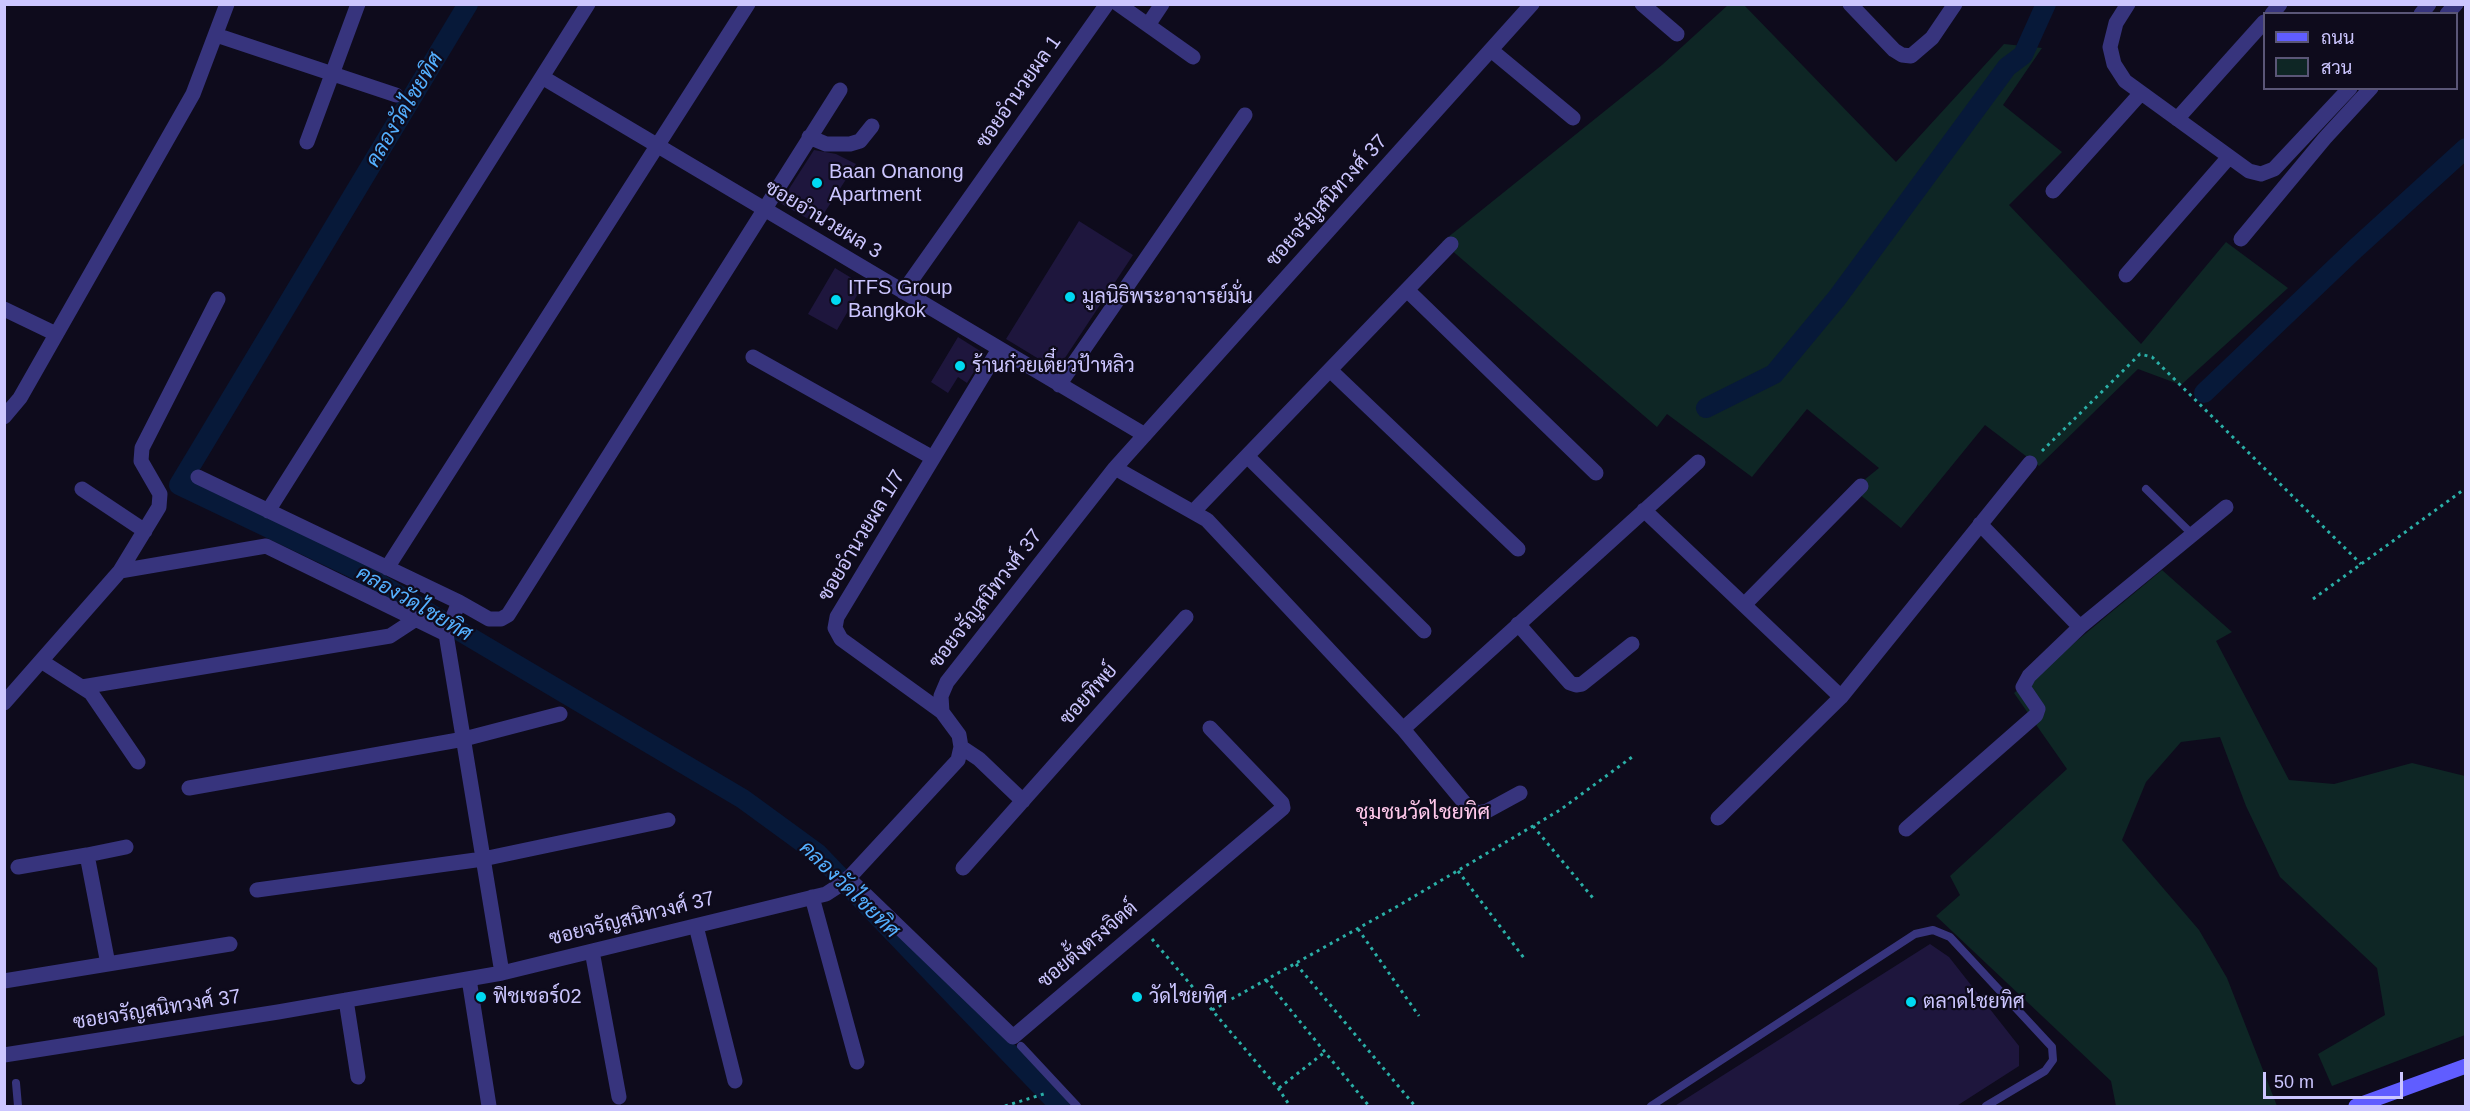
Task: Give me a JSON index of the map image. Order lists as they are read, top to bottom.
{
  "streets": {
    "street": [
      "ซอยอำนวยผล 1",
      "ซอยจรัญสนิทวงศ์ 37",
      "ซอยอำนวยผล 3",
      "ซอยอำนวยผล 1/7",
      "ซอยทิพย์",
      "ซอยตั้งตรงจิตต์"
    ]
  },
  "crossings": [
    ["ซอยอำนวยผล 1", "ซอยอำนวยผล 3"],
    ["ซอยจรัญสนิทวงศ์ 37", "ซอยอำนวยผล 3"],
    ["ซอยจรัญสนิทวงศ์ 37", "ซอยอำนวยผล 1/7"],
    ["ซอยจรัญสนิทวงศ์ 37", "ซอยตั้งตรงจิตต์"],
    ["ซอยอำนวยผล 3", "ซอยอำนวยผล 1/7"]
  ],
  "districts": ["ชุมชนวัดไชยทิศ"],
  "water": ["คลองวัดไชยทิศ"],
  "places": [
    "Baan Onanong Apartment",
    "มูลนิธิพระอาจารย์มั่น",
    "ITFS Group Bangkok",
    "ร้านก๋วยเตี๋ยวป้าหลิว",
    "ฟิชเชอร์02",
    "วัดไชยทิศ",
    "ตลาดไชยทิศ"
  ],
  "legend": ["ถนน", "สวน"],
  "scale_bar": "50 m"
}
